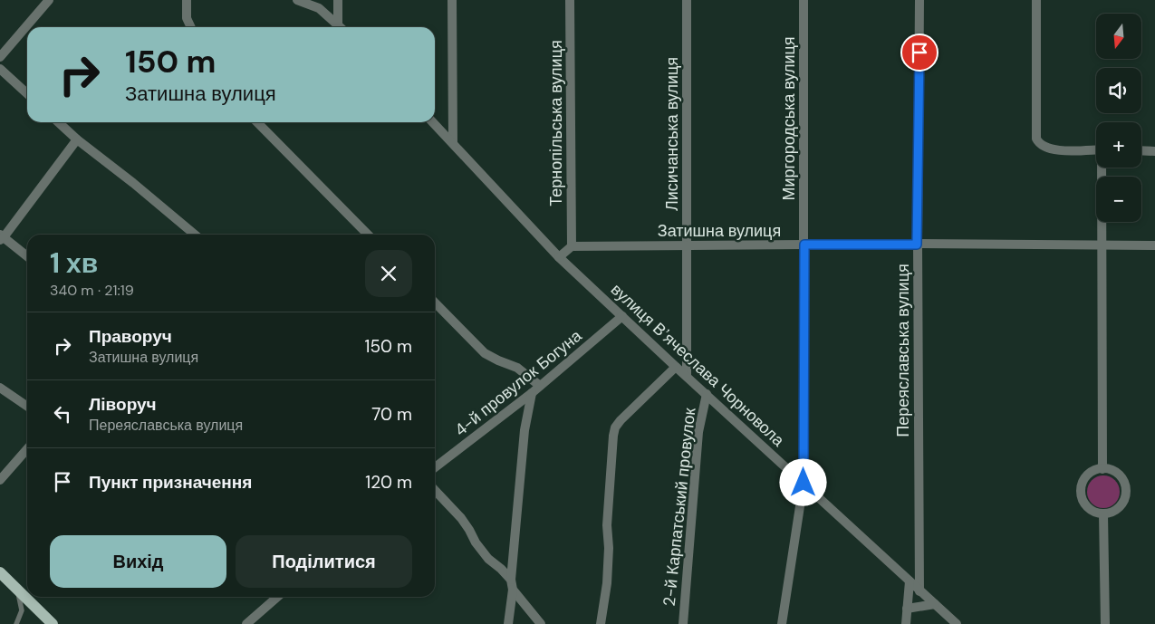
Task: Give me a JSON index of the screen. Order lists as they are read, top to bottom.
{
  "streets": {
    "street": [
      "Миргородська вулиця",
      "Тернопільська вулиця",
      "Лисичанська вулиця",
      "Затишна вулиця",
      "Переяславська вулиця",
      "вулиця Вʼячеслава Чорновола",
      "4-й провулок Богуна",
      "2-й Карпатський провулок"
    ]
  },
  "crossings": [
    ["Миргородська вулиця", "Затишна вулиця"],
    ["Миргородська вулиця", "вулиця Вʼячеслава Чорновола"],
    ["Тернопільська вулиця", "Затишна вулиця"],
    ["Лисичанська вулиця", "Затишна вулиця"],
    ["Лисичанська вулиця", "вулиця Вʼячеслава Чорновола"],
    ["Затишна вулиця", "Переяславська вулиця"],
    ["Переяславська вулиця", "вулиця Вʼячеслава Чорновола"],
    ["вулиця Вʼячеслава Чорновола", "4-й провулок Богуна"],
    ["вулиця Вʼячеслава Чорновола", "2-й Карпатський провулок"]
  ],
  "north": "bottom",
  "page": {
    "map_buttons": ["+", "−"],
    "turn": ["150 m", "Затишна вулиця"],
    "heading": ["1 хв", "340 m · 21:19"],
    "list": [
      {
        "name": "Праворуч",
        "note": "Затишна вулиця",
        "value": "150 m"
      },
      {
        "name": "Ліворуч",
        "note": "Переяславська вулиця",
        "value": "70 m"
      },
      {
        "name": "Пункт призначення",
        "value": "120 m"
      }
    ],
    "buttons": ["Вихід", "Поділитися"]
  }
}
